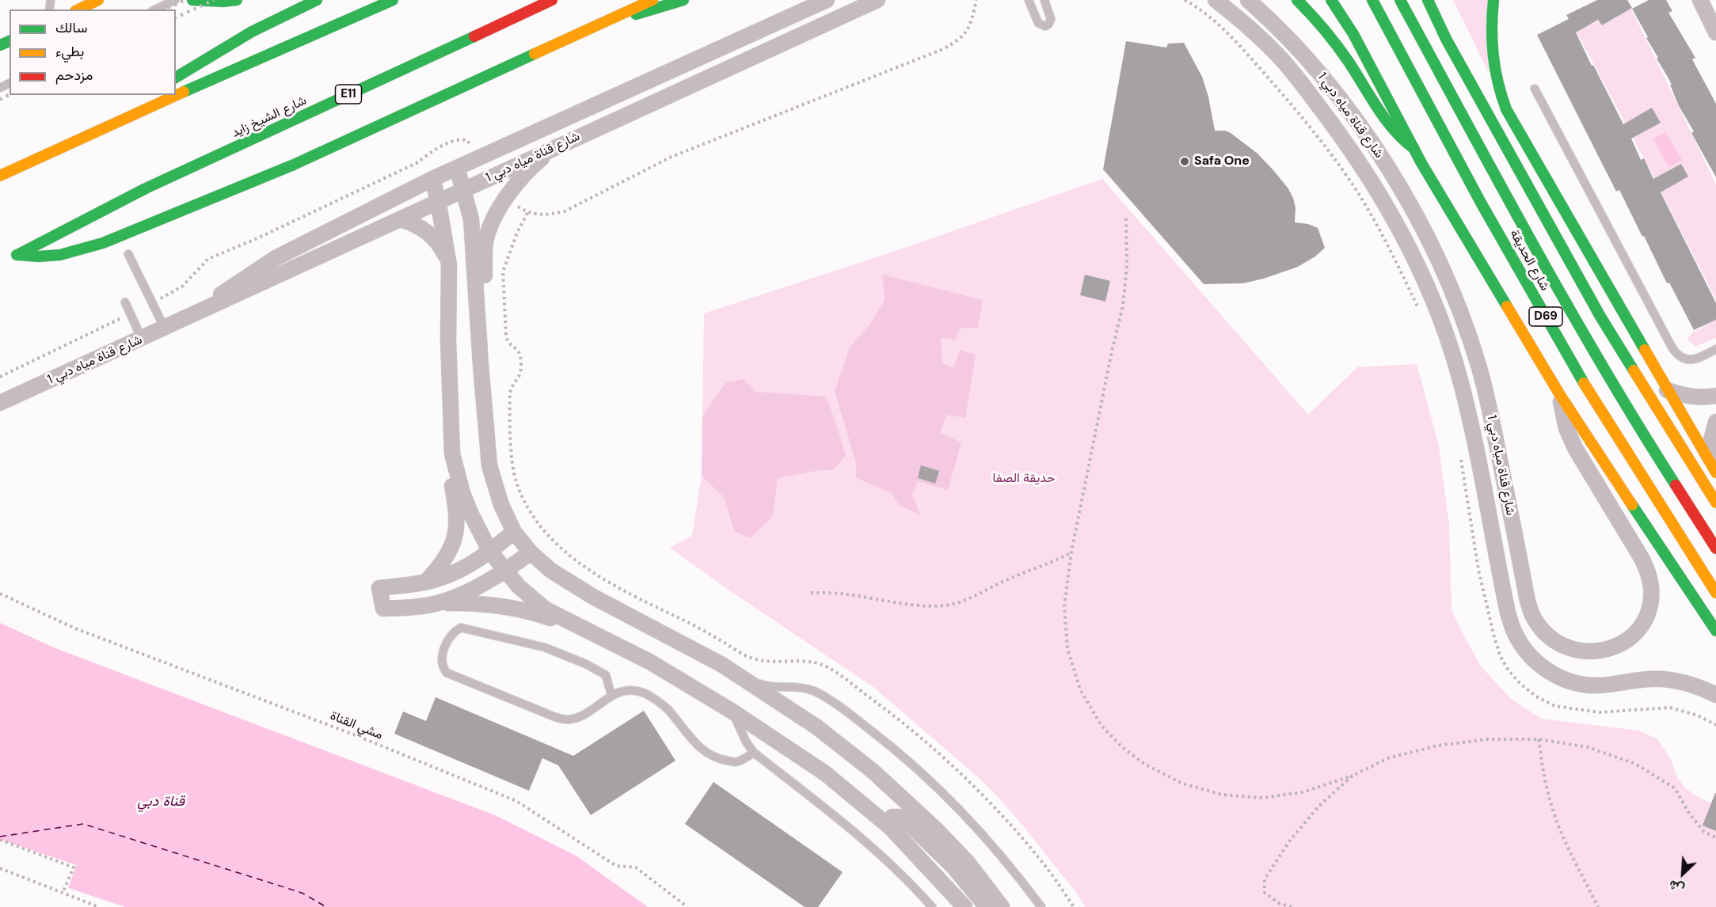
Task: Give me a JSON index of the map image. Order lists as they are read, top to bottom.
{
  "streets": {
    "main road": [
      "E11",
      "شارع الشيخ زايد",
      "شارع الحديقة",
      "D69"
    ],
    "street": ["شارع قناة مياه دبي 1"],
    "path": ["مشي القناة"]
  },
  "water": ["قناة دبي"],
  "parks": ["حديقة الصفا"],
  "places": ["Safa One"],
  "legend": ["سالك", "بطيء", "مزدحم"],
  "north": "bottom left"
}
